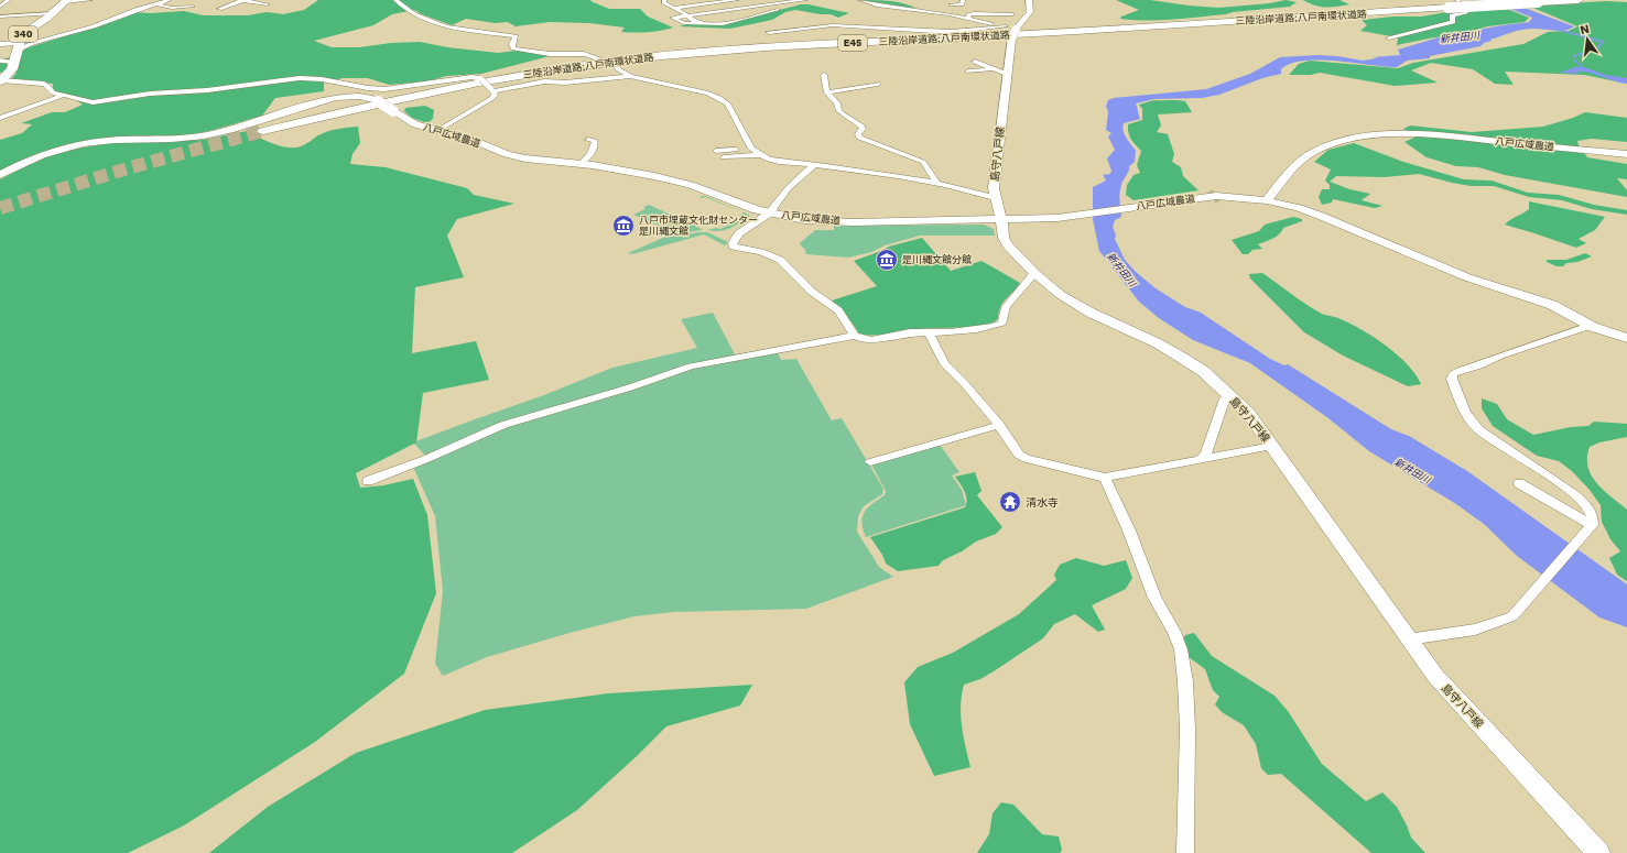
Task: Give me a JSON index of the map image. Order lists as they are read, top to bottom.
{
  "streets": {
    "highway": ["三陸沿岸道路;八戸南環状道路", "340", "E45"],
    "street": ["八戸広域農道", "島守八戸線"]
  },
  "crossings": [
    ["八戸広域農道", "島守八戸線"]
  ],
  "water": ["新井田川"],
  "places": {
    "museum": ["八戸市埋蔵文化財センター 是川縄文館", "是川縄文館分館"],
    "temple": ["清水寺"]
  },
  "north": "top"
}
